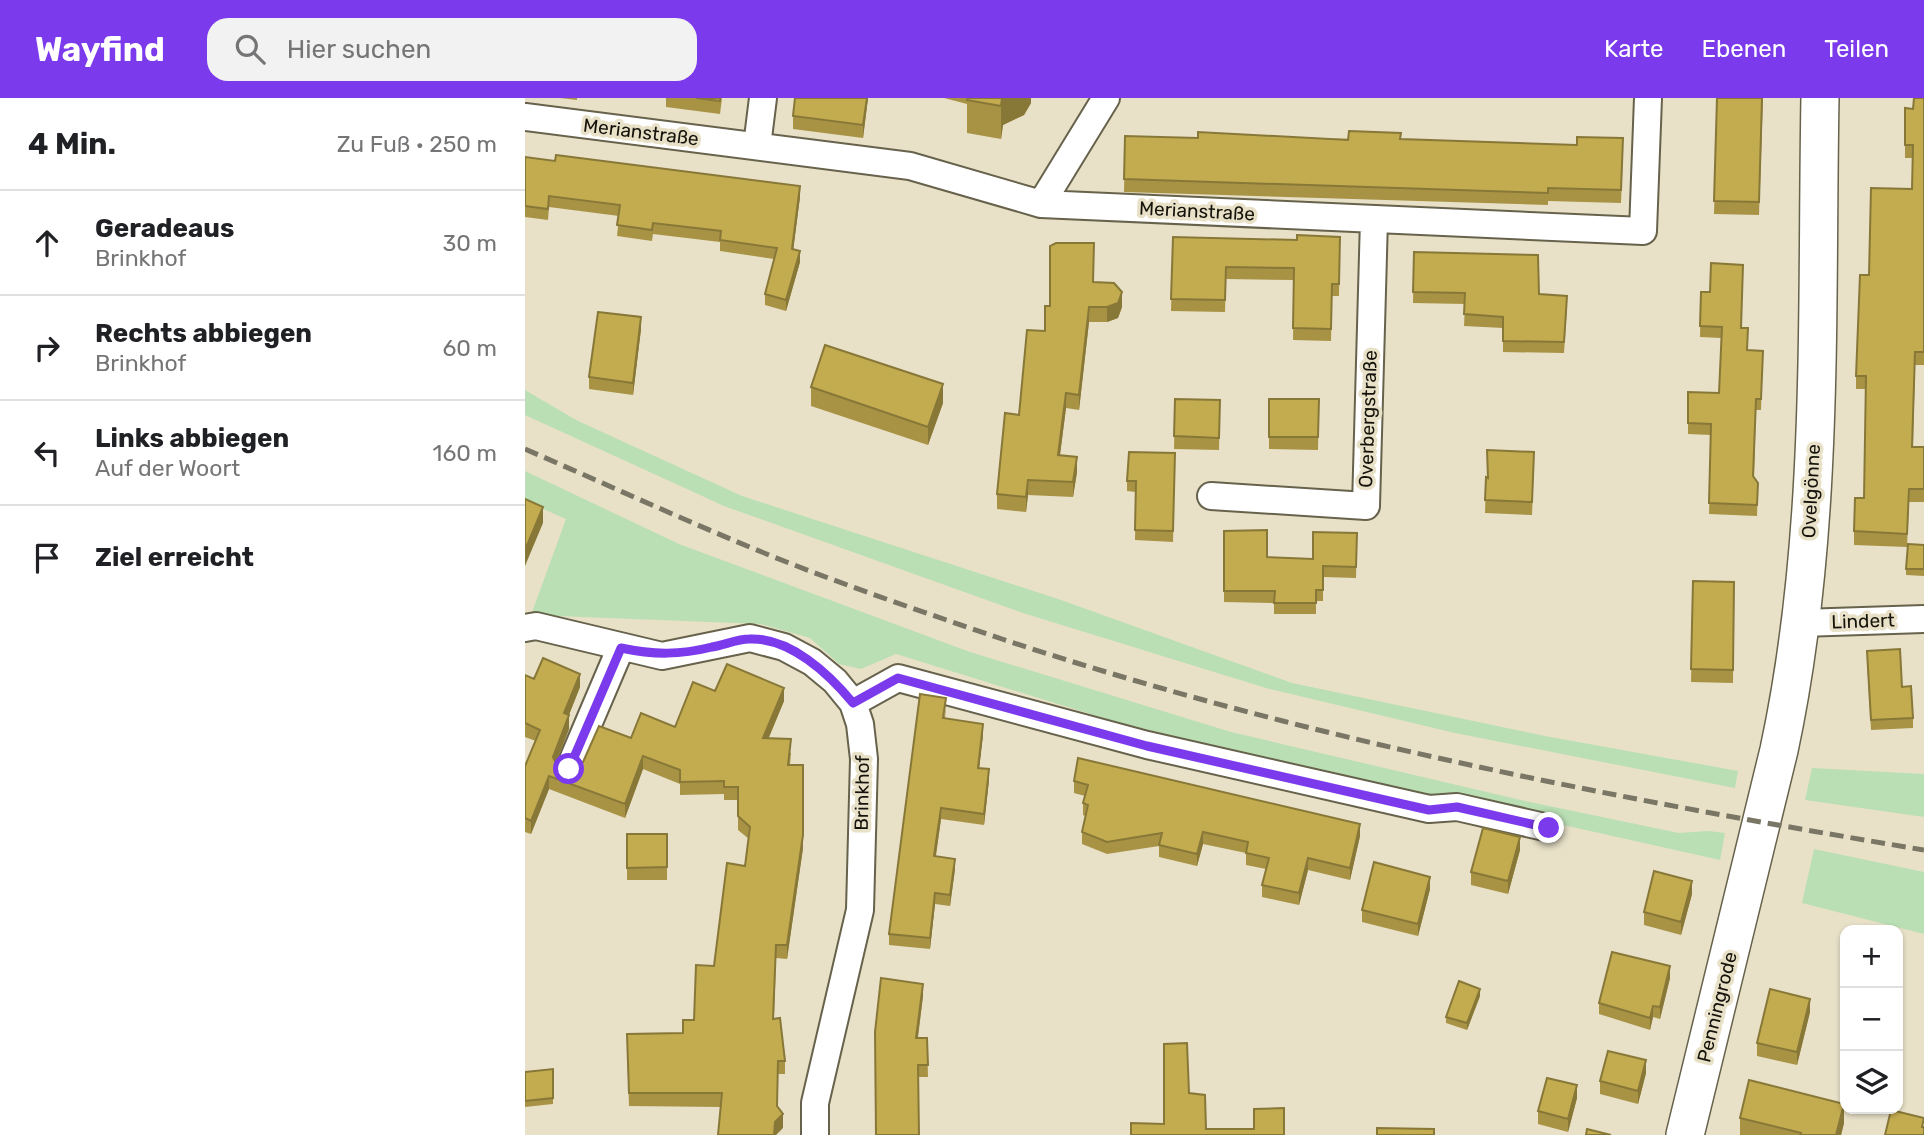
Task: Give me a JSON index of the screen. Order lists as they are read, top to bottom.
{
  "streets": {
    "main road": ["Ovelgönne", "Penningrode"],
    "street": [
      "Merianstraße",
      "Overbergstraße",
      "Lindert",
      "Brinkhof"
    ]
  },
  "crossings": [
    ["Merianstraße", "Overbergstraße"],
    ["Ovelgönne", "Lindert"],
    ["Ovelgönne", "Penningrode"]
  ],
  "page": {
    "header": "Wayfind",
    "search": "Hier suchen",
    "nav": ["Karte", "Ebenen", "Teilen"],
    "heading": ["4 Min.", "Zu Fuß · 250 m"],
    "list": [
      ["Geradeaus", "Brinkhof", "30 m"],
      ["Rechts abbiegen", "Brinkhof", "60 m"],
      ["Links abbiegen", "Auf der Woort", "160 m"],
      "Ziel erreicht"
    ],
    "map_buttons": ["+", "−"]
  }
}
